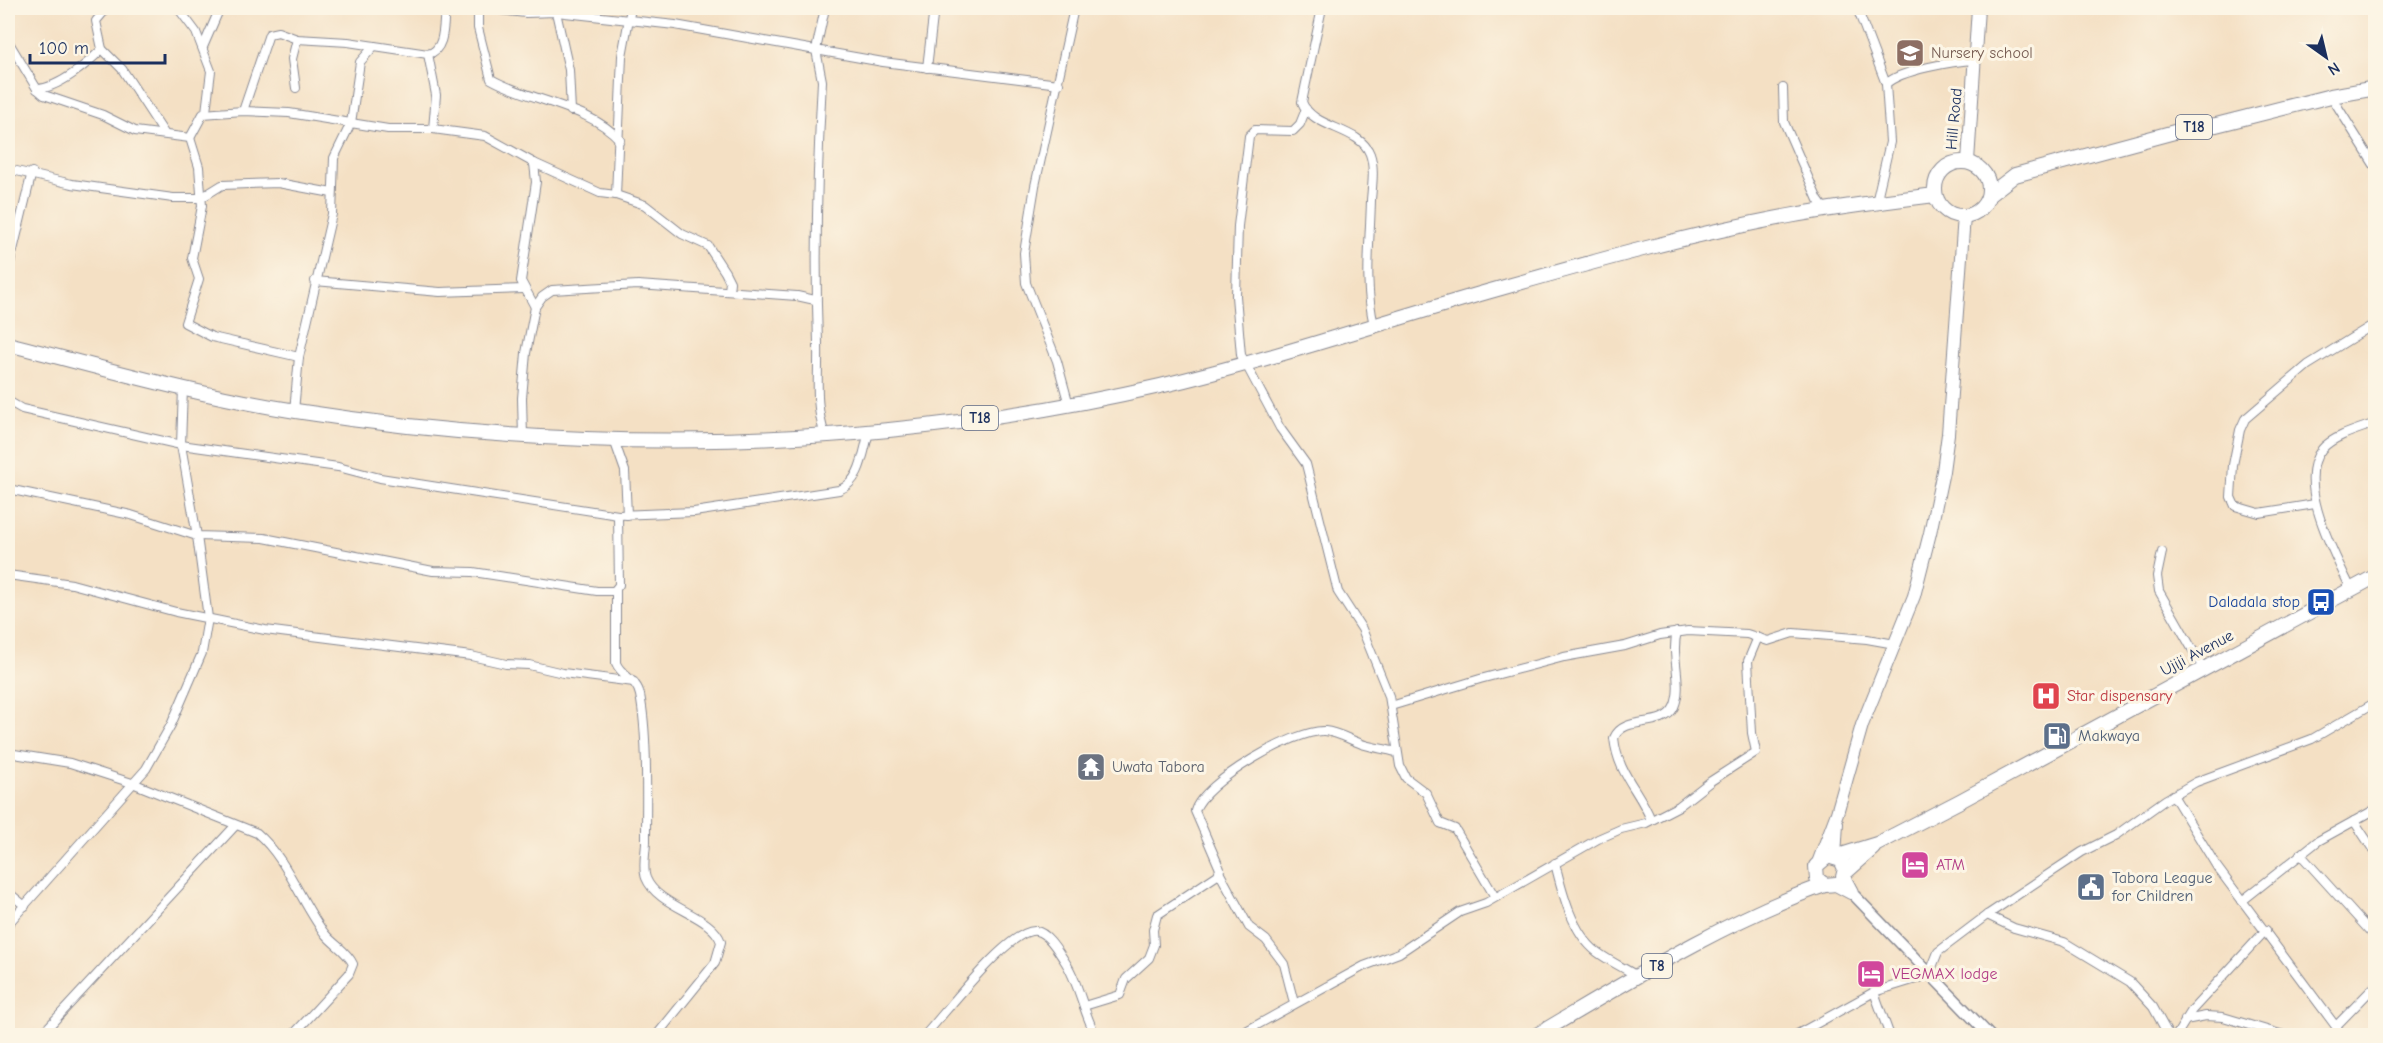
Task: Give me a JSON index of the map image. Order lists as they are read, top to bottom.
{
  "streets": {
    "highway": ["T18", "Ujiji Avenue", "T8"],
    "main road": ["Hill Road"]
  },
  "crossings": [
    ["Hill Road", "T18"]
  ],
  "places": {
    "school or university": ["Nursery school"],
    "bus stop": ["Daladala stop"],
    "hospital": ["Star dispensary"],
    "fuel station": ["Makwaya"],
    "temple": ["Uwata Tabora"],
    "hotel": ["ATM", "VEGMAX lodge"],
    "public building": ["Tabora League for Children"]
  },
  "scale_bar": "100 m",
  "north": "bottom right"
}
